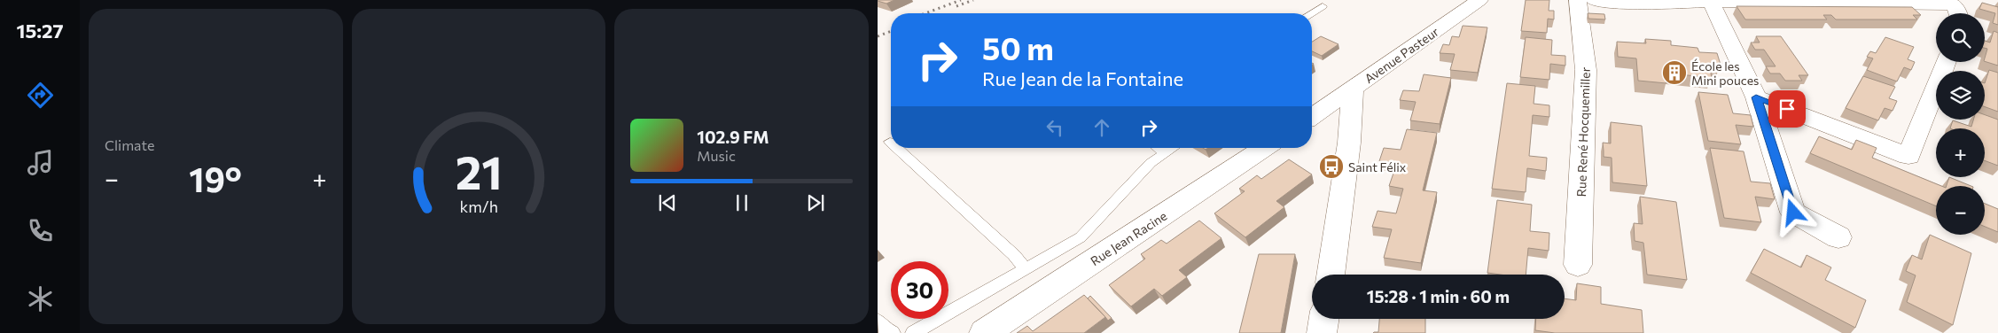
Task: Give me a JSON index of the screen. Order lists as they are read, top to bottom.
{
  "streets": {
    "street": ["Avenue Pasteur", "Rue René Hocquemiller", "Rue Jean Racine"]
  },
  "places": {
    "building": ["École les Mini pouces"],
    "bus stop": ["Saint Félix"]
  },
  "page": {
    "tabs": "15:27",
    "tile": "Climate",
    "map_buttons": ["+", "−"],
    "turn": ["50 m", "Rue Jean de la Fontaine"],
    "song": ["102.9 FM", "Music"],
    "heat": ["−", "19°", "+"],
    "limit": "30",
    "trip": "15:28 · 1 min · 60 m",
    "gauge": ["21", "km/h"]
  }
}
